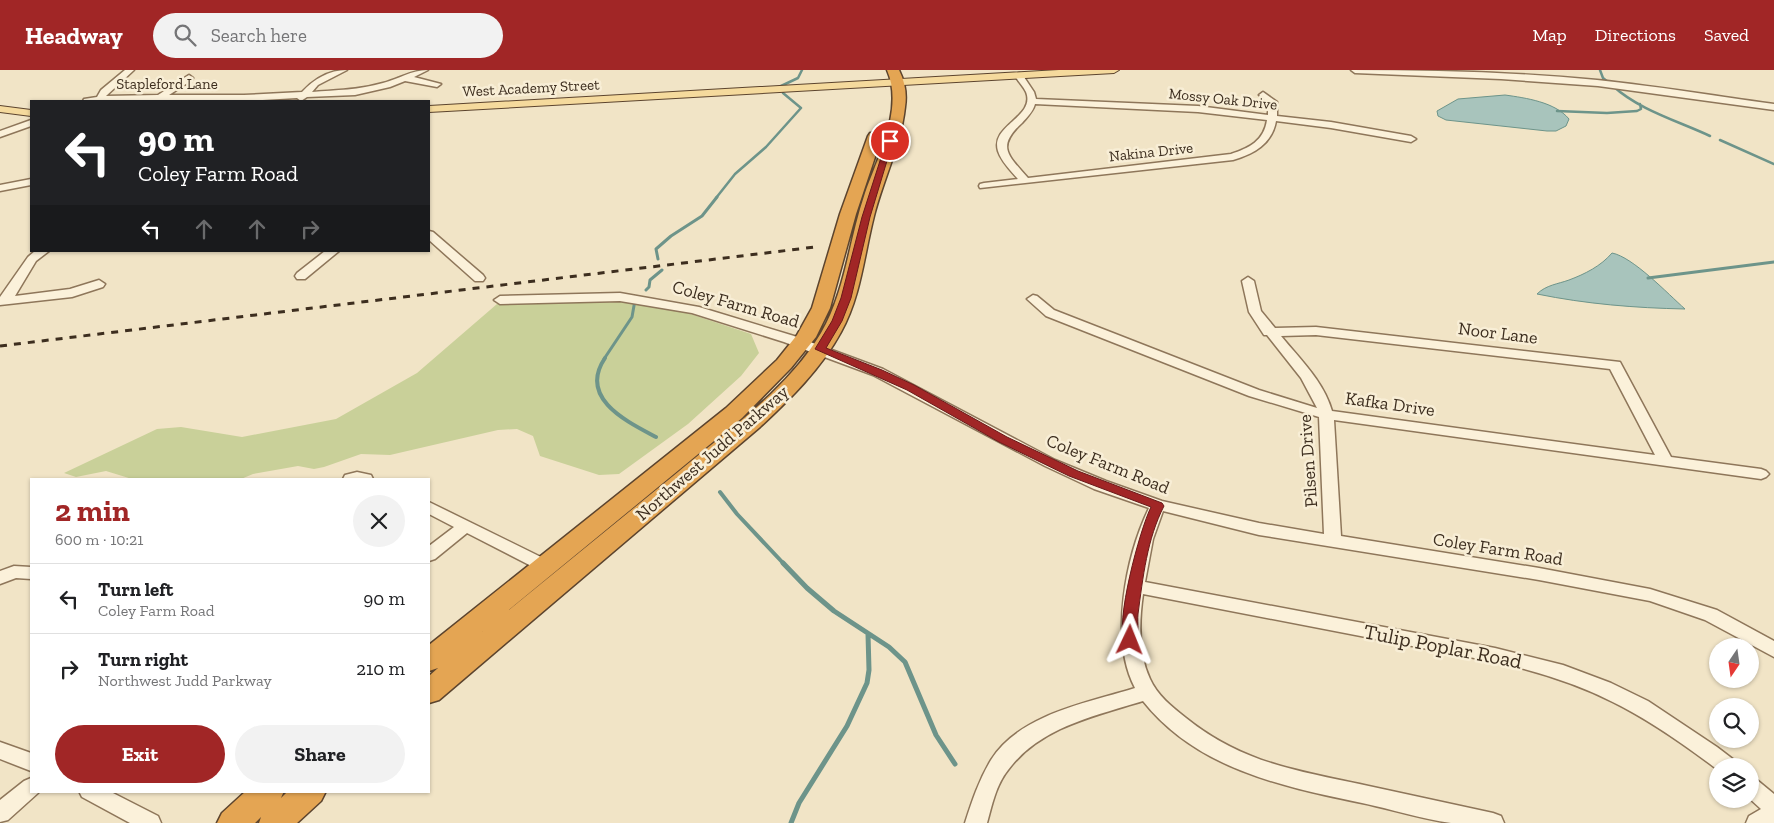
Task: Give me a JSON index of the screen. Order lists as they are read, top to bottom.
{
  "streets": {
    "highway": ["Northwest Judd Parkway"],
    "main road": ["West Academy Street"],
    "street": [
      "Stapleford Lane",
      "Mossy Oak Drive",
      "Nakina Drive",
      "Coley Farm Road",
      "Noor Lane",
      "Kafka Drive",
      "Pilsen Drive",
      "Tulip Poplar Road"
    ]
  },
  "crossings": [
    ["West Academy Street", "Northwest Judd Parkway"],
    ["Mossy Oak Drive", "Nakina Drive"],
    ["Coley Farm Road", "Northwest Judd Parkway"],
    ["Coley Farm Road", "Pilsen Drive"],
    ["Noor Lane", "Kafka Drive"],
    ["Noor Lane", "Pilsen Drive"],
    ["Kafka Drive", "Pilsen Drive"]
  ],
  "north": "bottom",
  "page": {
    "header": "Headway",
    "search": "Search here",
    "nav": ["Map", "Directions", "Saved"],
    "turn": ["90 m", "Coley Farm Road"],
    "heading": ["2 min", "600 m · 10:21"],
    "list": [
      {
        "name": "Turn left",
        "note": "Coley Farm Road",
        "value": "90 m"
      },
      {
        "name": "Turn right",
        "note": "Northwest Judd Parkway",
        "value": "210 m"
      }
    ],
    "buttons": ["Exit", "Share"]
  }
}
